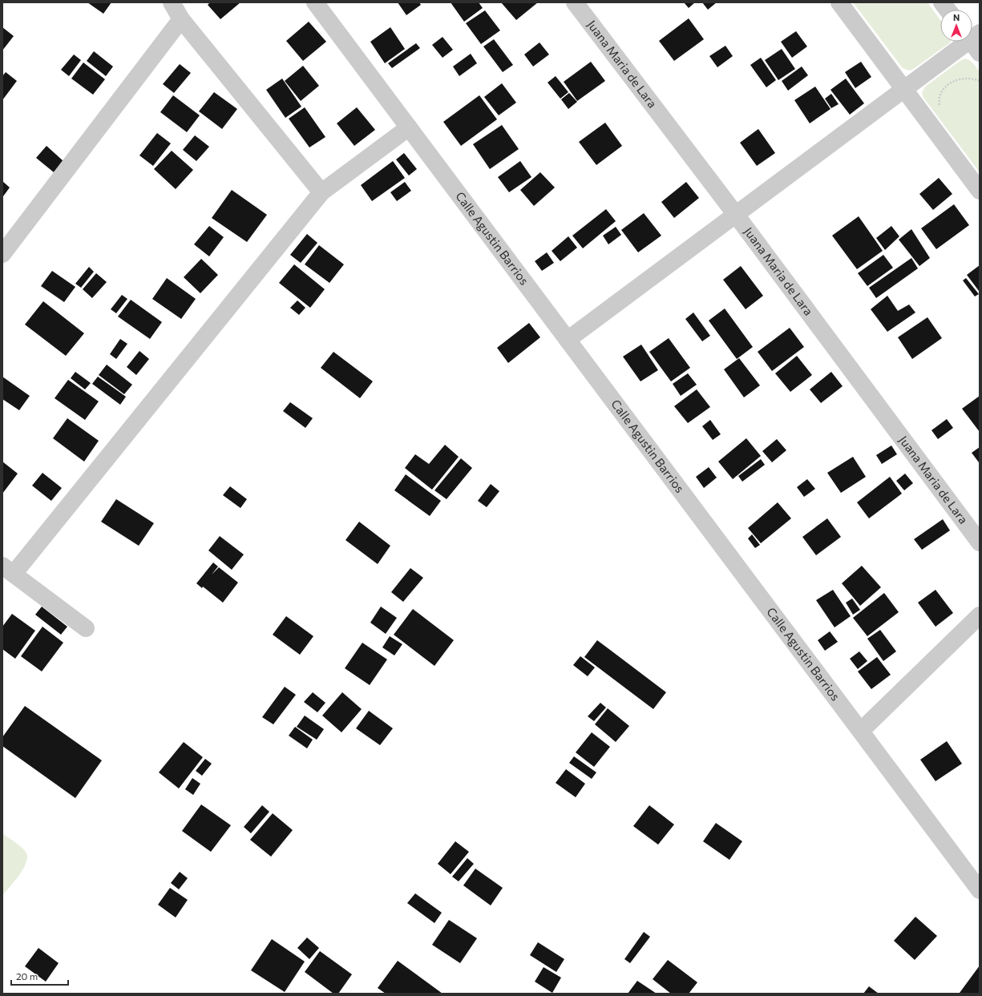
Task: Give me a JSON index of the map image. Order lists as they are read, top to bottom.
{
  "streets": {
    "street": ["Juana Maria de Lara", "Calle Agustin Barrios"]
  },
  "scale_bar": "20 m",
  "north": "top"
}
